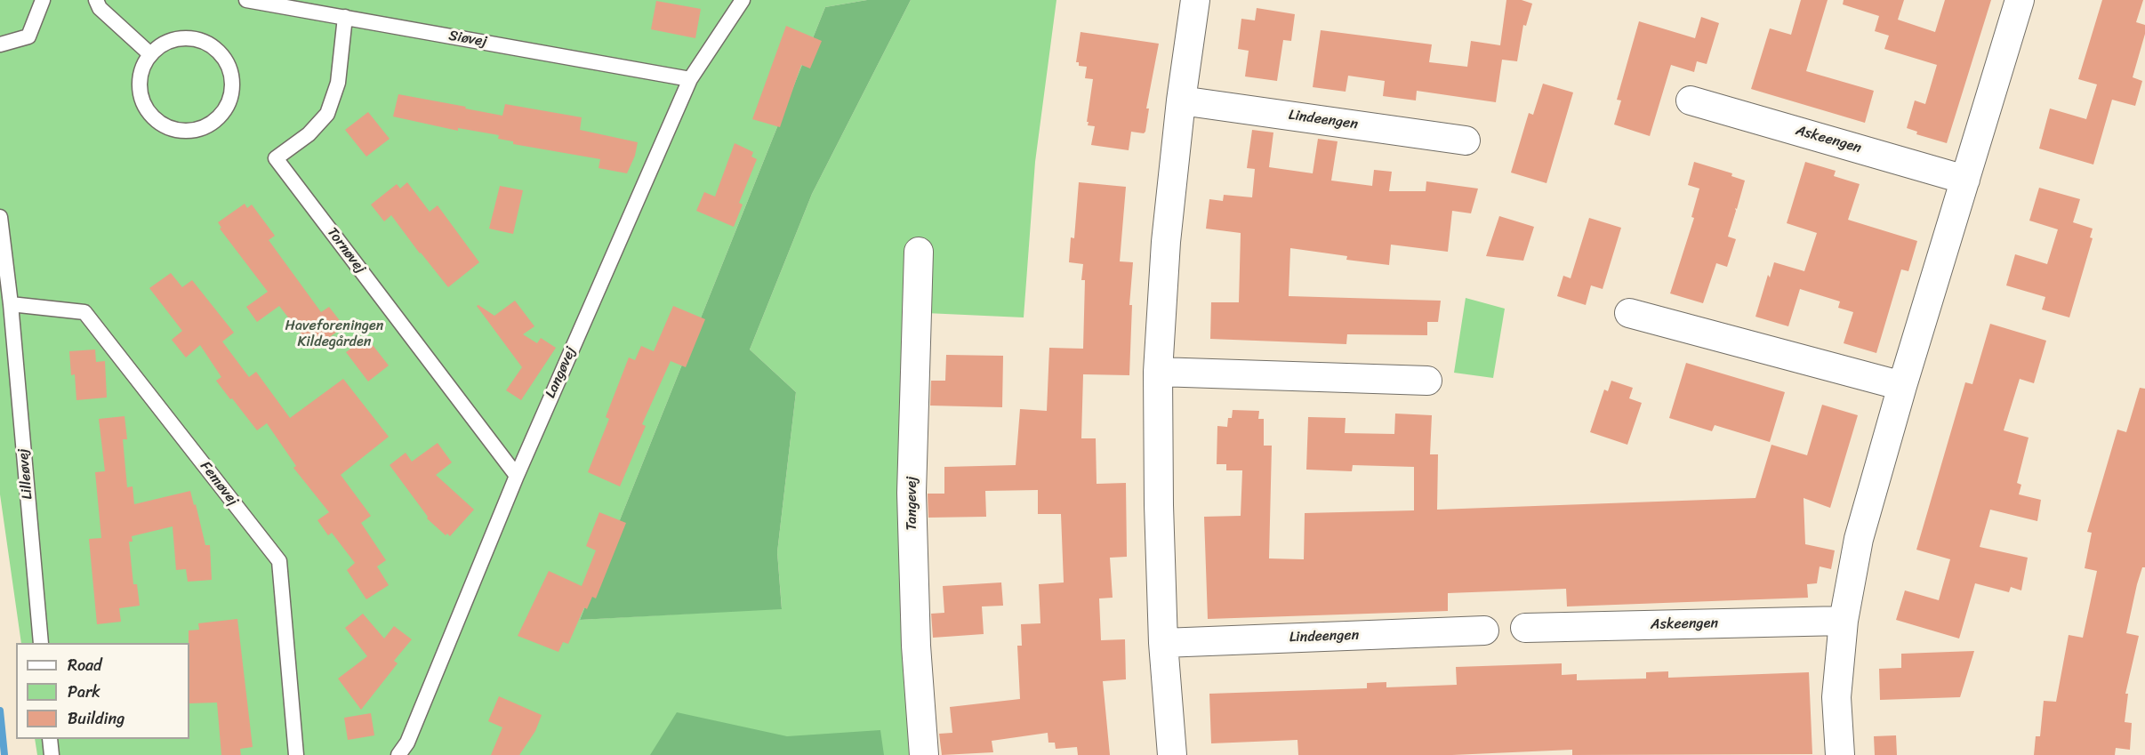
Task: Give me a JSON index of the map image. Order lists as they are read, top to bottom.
{
  "streets": {
    "street": ["Lindeengen", "Askeengen", "Tangevej"],
    "lane": [
      "Siøvej",
      "Tornøvej",
      "Langøvej",
      "Lilleøvej",
      "Femøvej"
    ]
  },
  "crossings": [
    ["Siøvej", "Tornøvej"],
    ["Siøvej", "Langøvej"],
    ["Tornøvej", "Langøvej"],
    ["Lilleøvej", "Femøvej"]
  ],
  "parks": ["Haveforeningen Kildegården"],
  "legend": ["Road", "Park", "Building"]
}
